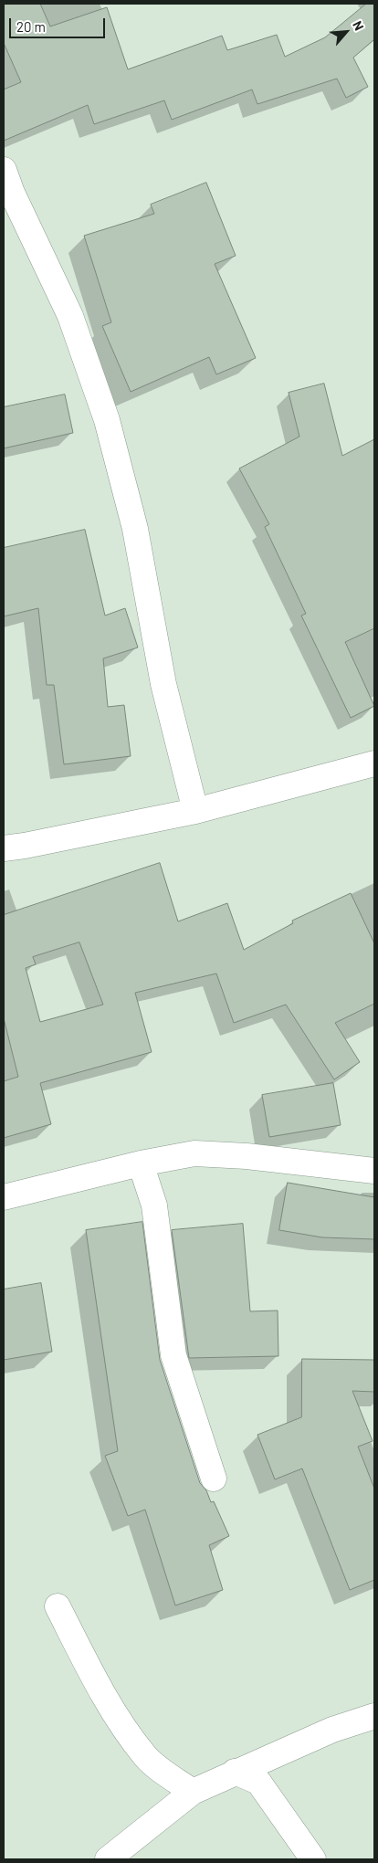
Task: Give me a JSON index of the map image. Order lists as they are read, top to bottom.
{
  "scale_bar": "20 m",
  "north": "top right"
}
